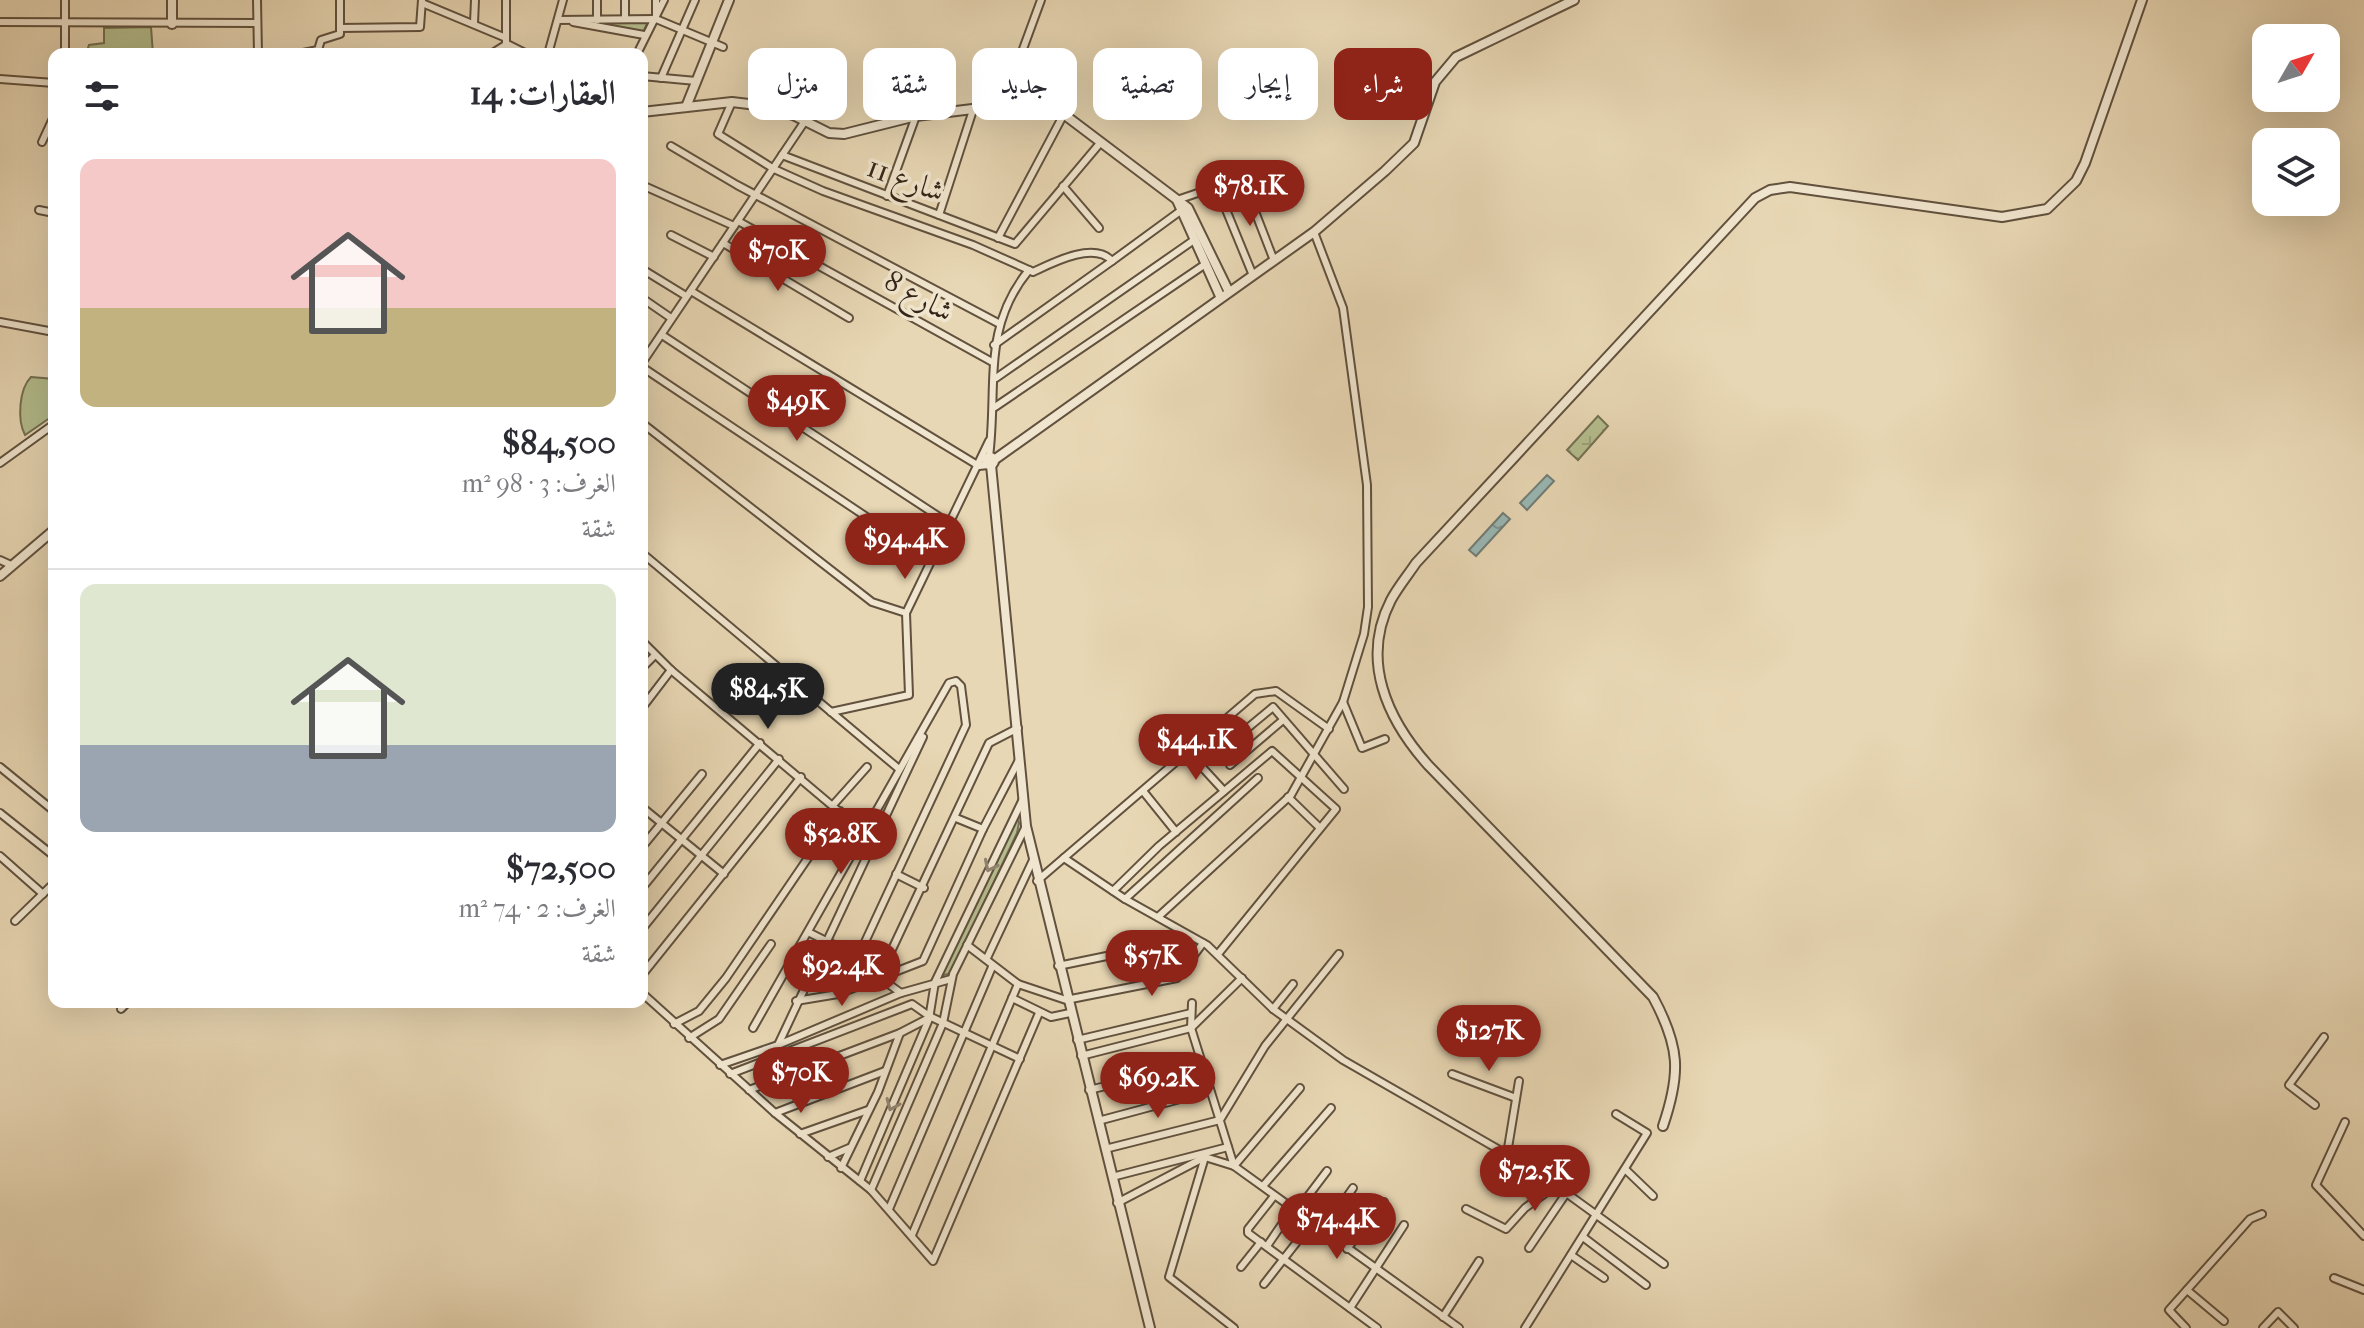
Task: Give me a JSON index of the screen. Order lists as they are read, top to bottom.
{
  "streets": {
    "street": ["شارع 11", "شارع 8"]
  },
  "north": "top right",
  "page": {
    "chip": [
      "شراء",
      "إيجار",
      "تصفية",
      "جديد",
      "شقة",
      "منزل"
    ],
    "heading": "العقارات: 14",
    "list": [
      {
        "name": "$84,500",
        "note": "الغرف: 3 · 98 m² · شقة"
      },
      {
        "name": "$72,500",
        "note": "الغرف: 2 · 74 m² · شقة"
      }
    ],
    "price": [
      "$78.1K",
      "$70K",
      "$49K",
      "$94.4K",
      "$84.5K",
      "$44.1K",
      "$52.8K",
      "$57K",
      "$92.4K",
      "$127K",
      "$70K",
      "$69.2K",
      "$72.5K",
      "$74.4K"
    ]
  }
}
